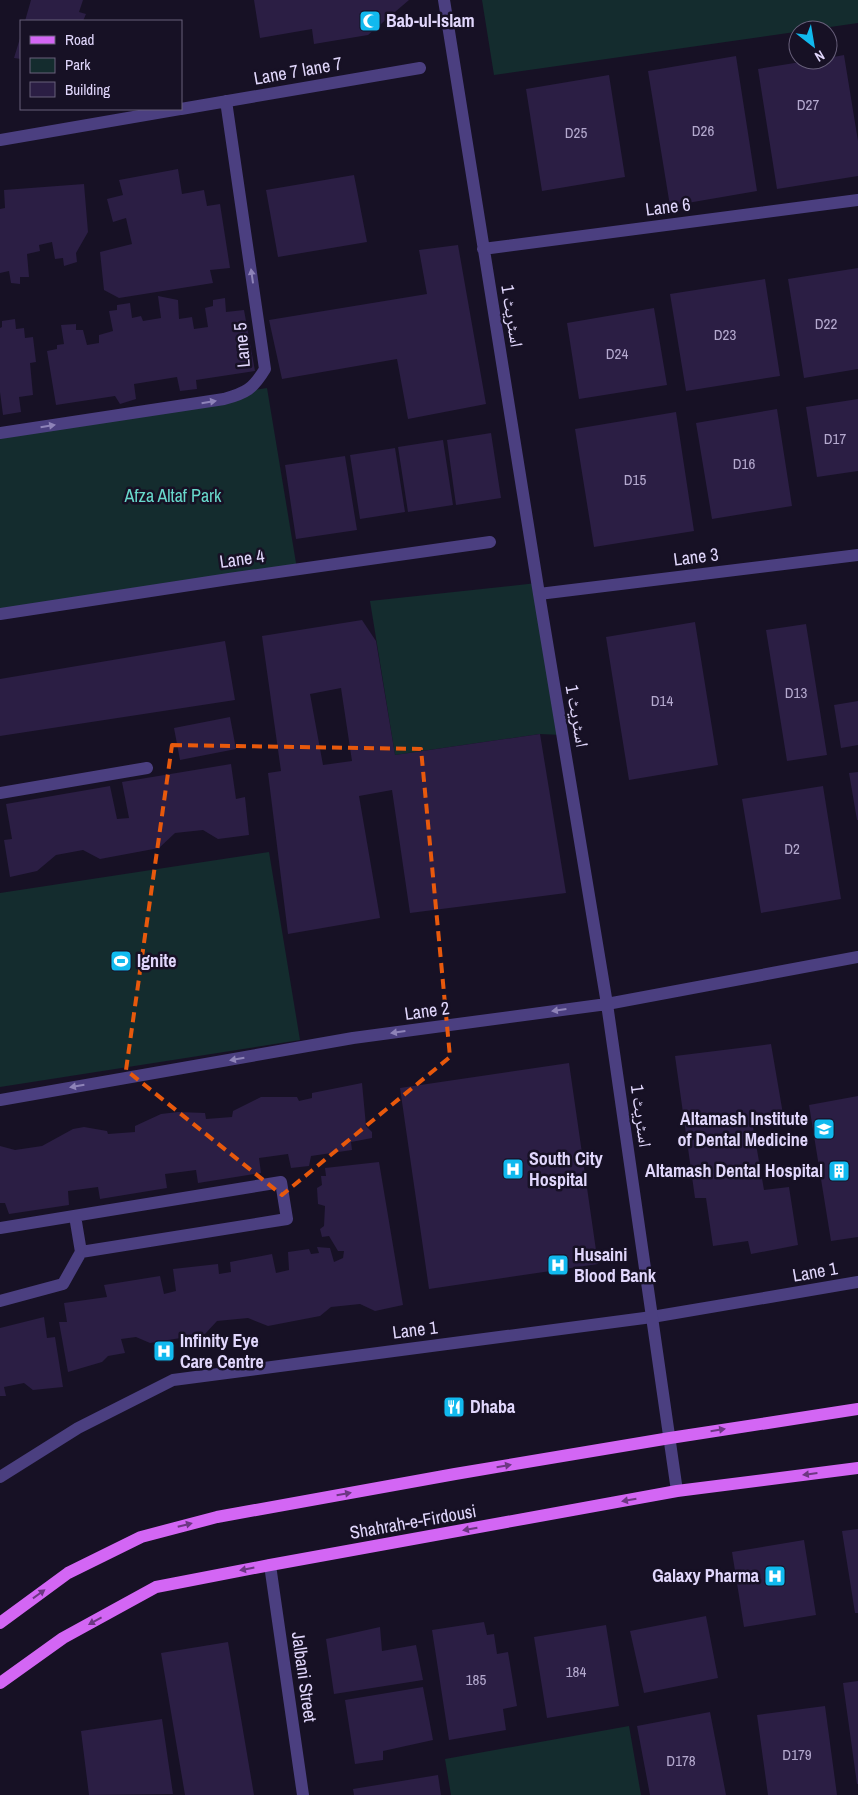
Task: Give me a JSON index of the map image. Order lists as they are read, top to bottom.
{
  "streets": {
    "main road": ["Shahrah-e-Firdousi"],
    "street": [
      "Lane 7 lane 7",
      "Lane 6",
      "اسٹریٹ 1",
      "Lane 5",
      "Lane 3",
      "Lane 4",
      "Lane 2",
      "Lane 1",
      "Jalbani Street"
    ]
  },
  "crossings": [
    ["Lane 7 lane 7", "Lane 5"],
    ["Lane 6", "اسٹریٹ 1"],
    ["اسٹریٹ 1", "Lane 3"],
    ["اسٹریٹ 1", "Lane 2"],
    ["اسٹریٹ 1", "Lane 1"],
    ["اسٹریٹ 1", "Shahrah-e-Firdousi"],
    ["Shahrah-e-Firdousi", "Jalbani Street"]
  ],
  "one_way": ["Lane 2"],
  "parks": ["Afza Altaf Park"],
  "places": {
    "mosque": ["Bab-ul-Islam"],
    "sports": ["Ignite"],
    "school or university": ["Altamash Institute of Dental Medicine"],
    "hospital": [
      "South City Hospital",
      "Husaini Blood Bank",
      "Infinity Eye Care Centre",
      "Galaxy Pharma"
    ],
    "building": ["Altamash Dental Hospital"],
    "restaurant": ["Dhaba"]
  },
  "house_numbers": [
    "D27",
    "D26",
    "D25",
    "D22",
    "D23",
    "D24",
    "D17",
    "D16",
    "D15",
    "D13",
    "D14",
    "D2",
    "184",
    "185",
    "D179",
    "D178"
  ],
  "legend": ["Road", "Park", "Building"],
  "north": "bottom right"
}
